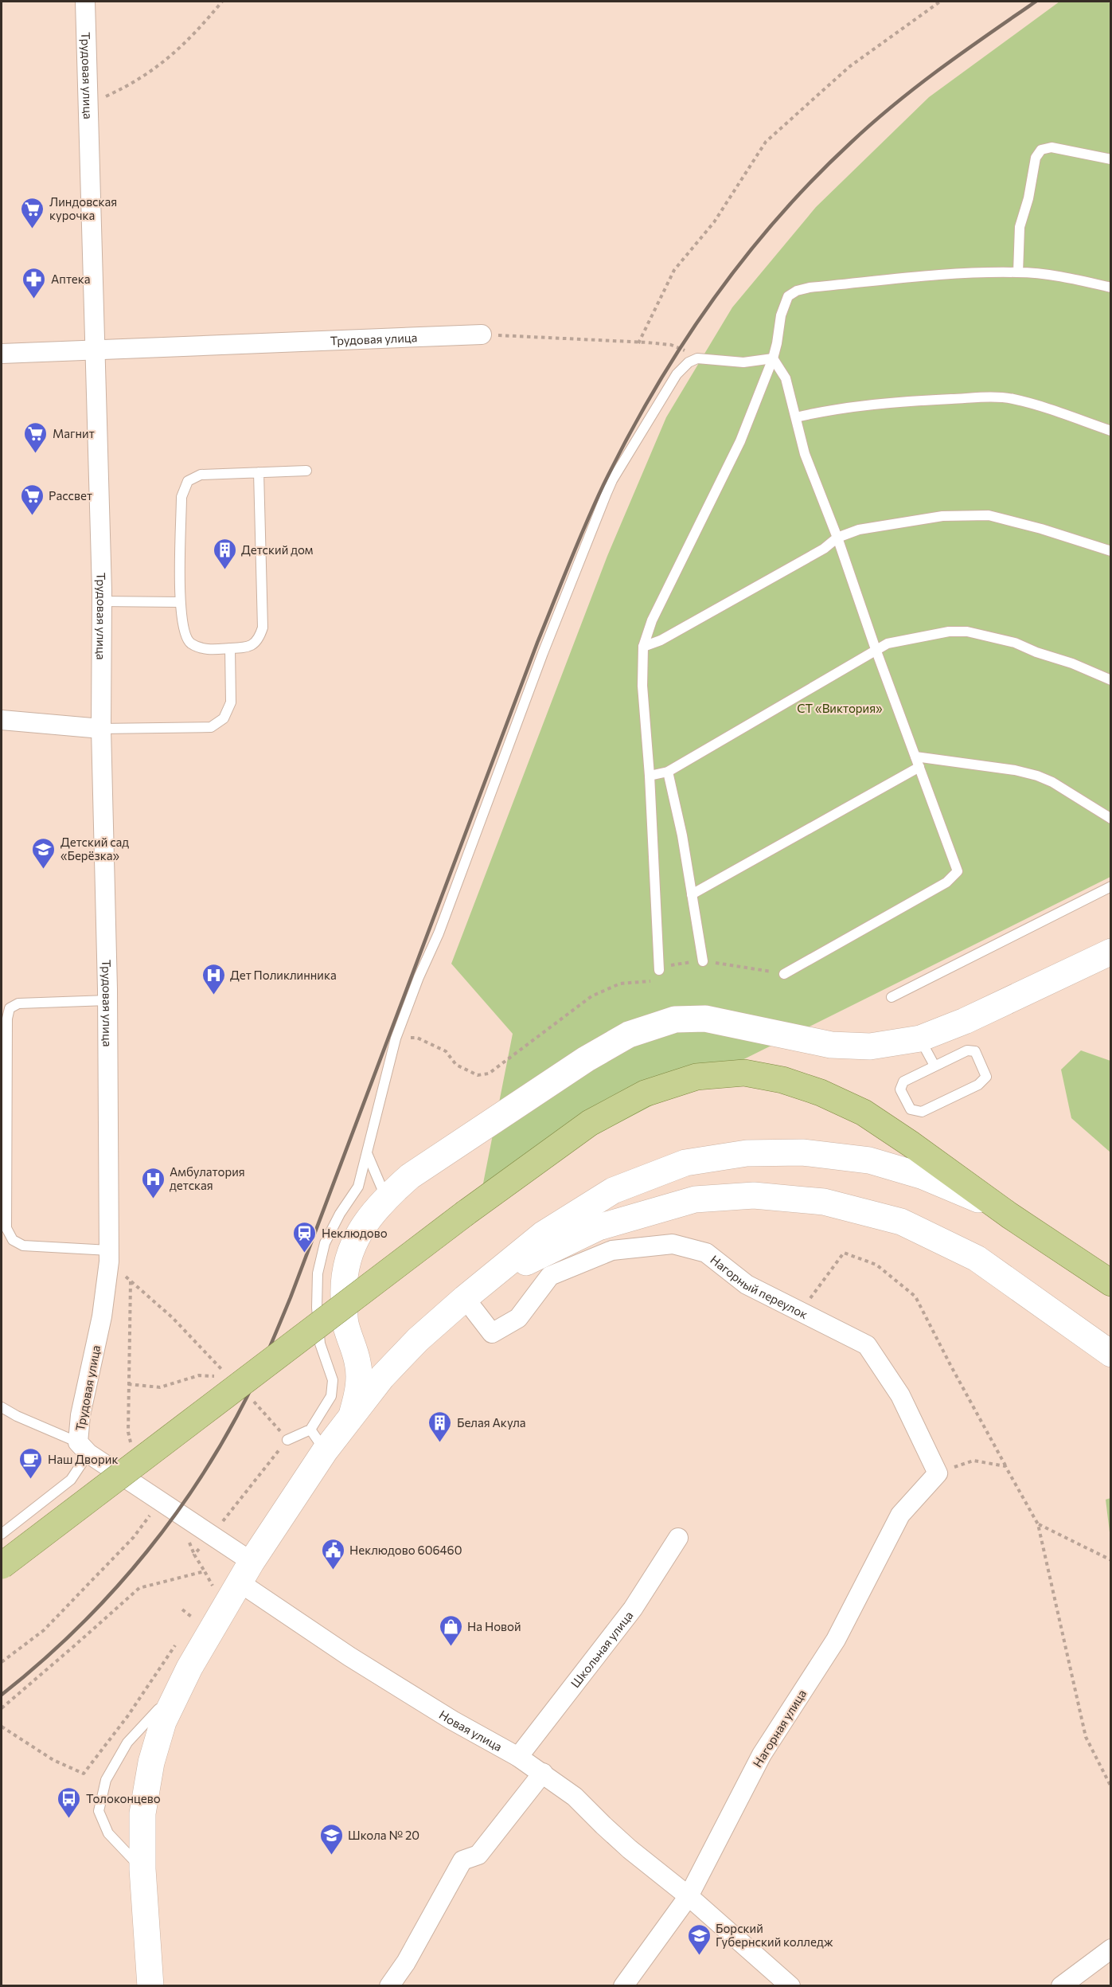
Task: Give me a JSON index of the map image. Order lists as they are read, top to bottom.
{
  "streets": {
    "street": [
      "Трудовая улица",
      "Нагорный переулок",
      "Школьная улица",
      "Нагорная улица",
      "Новая улица"
    ]
  },
  "crossings": [
    ["Нагорный переулок", "Нагорная улица"],
    ["Школьная улица", "Новая улица"],
    ["Нагорная улица", "Новая улица"]
  ],
  "parks": ["СТ «Виктория»"],
  "places": {
    "supermarket": ["Линдовская курочка", "Магнит", "Рассвет"],
    "pharmacy": ["Аптека"],
    "building": ["Детский дом", "Белая Акула"],
    "school or university": ["Детский сад «Берёзка»", "Школа № 20", "Борский Губернский колледж"],
    "hospital": ["Дет Поликлинника", "Амбулатория детская"],
    "station": ["Неклюдово"],
    "cafe": ["Наш Дворик"],
    "public building": ["Неклюдово 606460"],
    "shop": ["На Новой"],
    "bus stop": ["Толоконцево"]
  }
}
